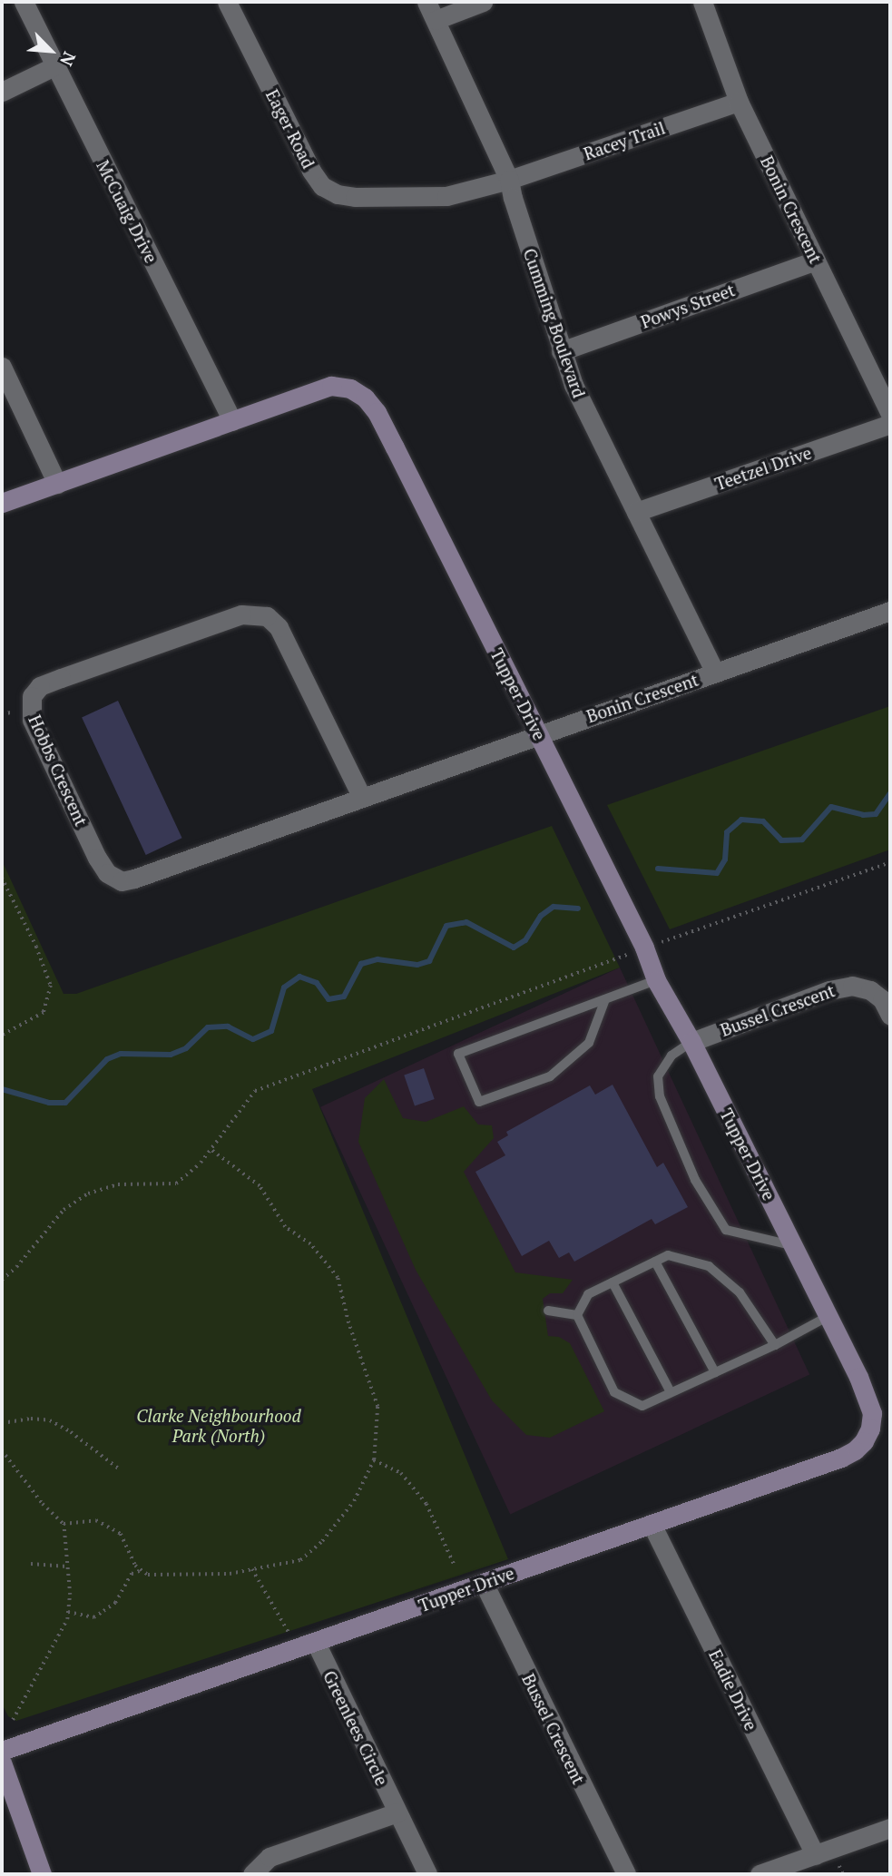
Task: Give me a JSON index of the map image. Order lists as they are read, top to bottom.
{
  "streets": {
    "street": [
      "Eager Road",
      "Racey Trail",
      "Bonin Crescent",
      "McCuaig Drive",
      "Powys Street",
      "Cumming Boulevard",
      "Teetzel Drive",
      "Tupper Drive",
      "Hobbs Crescent",
      "Bussel Crescent",
      "Eadie Drive",
      "Greenlees Circle"
    ]
  },
  "crossings": [
    ["Eager Road", "Racey Trail"],
    ["Eager Road", "Cumming Boulevard"],
    ["Racey Trail", "Bonin Crescent"],
    ["Racey Trail", "Cumming Boulevard"],
    ["Bonin Crescent", "Powys Street"],
    ["Bonin Crescent", "Cumming Boulevard"],
    ["Bonin Crescent", "Tupper Drive"],
    ["Bonin Crescent", "Hobbs Crescent"],
    ["McCuaig Drive", "Tupper Drive"],
    ["Powys Street", "Cumming Boulevard"],
    ["Cumming Boulevard", "Teetzel Drive"],
    ["Tupper Drive", "Hobbs Crescent"],
    ["Tupper Drive", "Bussel Crescent"],
    ["Tupper Drive", "Eadie Drive"],
    ["Tupper Drive", "Greenlees Circle"]
  ],
  "parks": ["Clarke Neighbourhood Park (North)"],
  "north": "bottom right"
}
